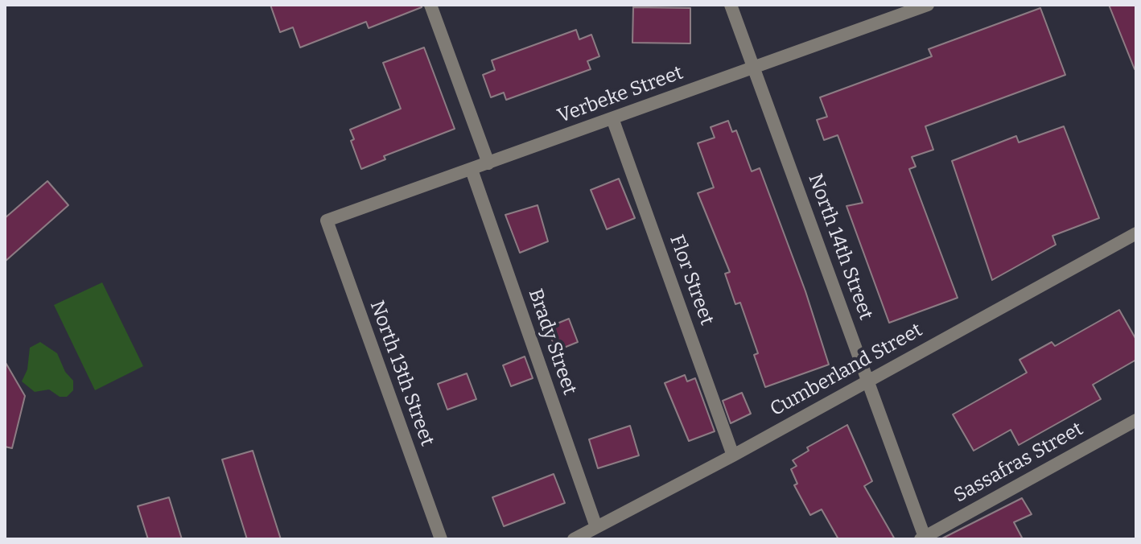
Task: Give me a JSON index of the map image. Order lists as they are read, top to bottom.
{
  "streets": {
    "street": [
      "Verbeke Street",
      "North 14th Street",
      "Flor Street",
      "Brady Street",
      "Cumberland Street",
      "North 13th Street",
      "Sassafras Street"
    ]
  },
  "crossings": [
    ["Verbeke Street", "North 14th Street"],
    ["Verbeke Street", "Flor Street"],
    ["Verbeke Street", "Brady Street"],
    ["Verbeke Street", "North 13th Street"],
    ["North 14th Street", "Cumberland Street"],
    ["North 14th Street", "Sassafras Street"],
    ["Flor Street", "Cumberland Street"],
    ["Brady Street", "Cumberland Street"]
  ]
}
